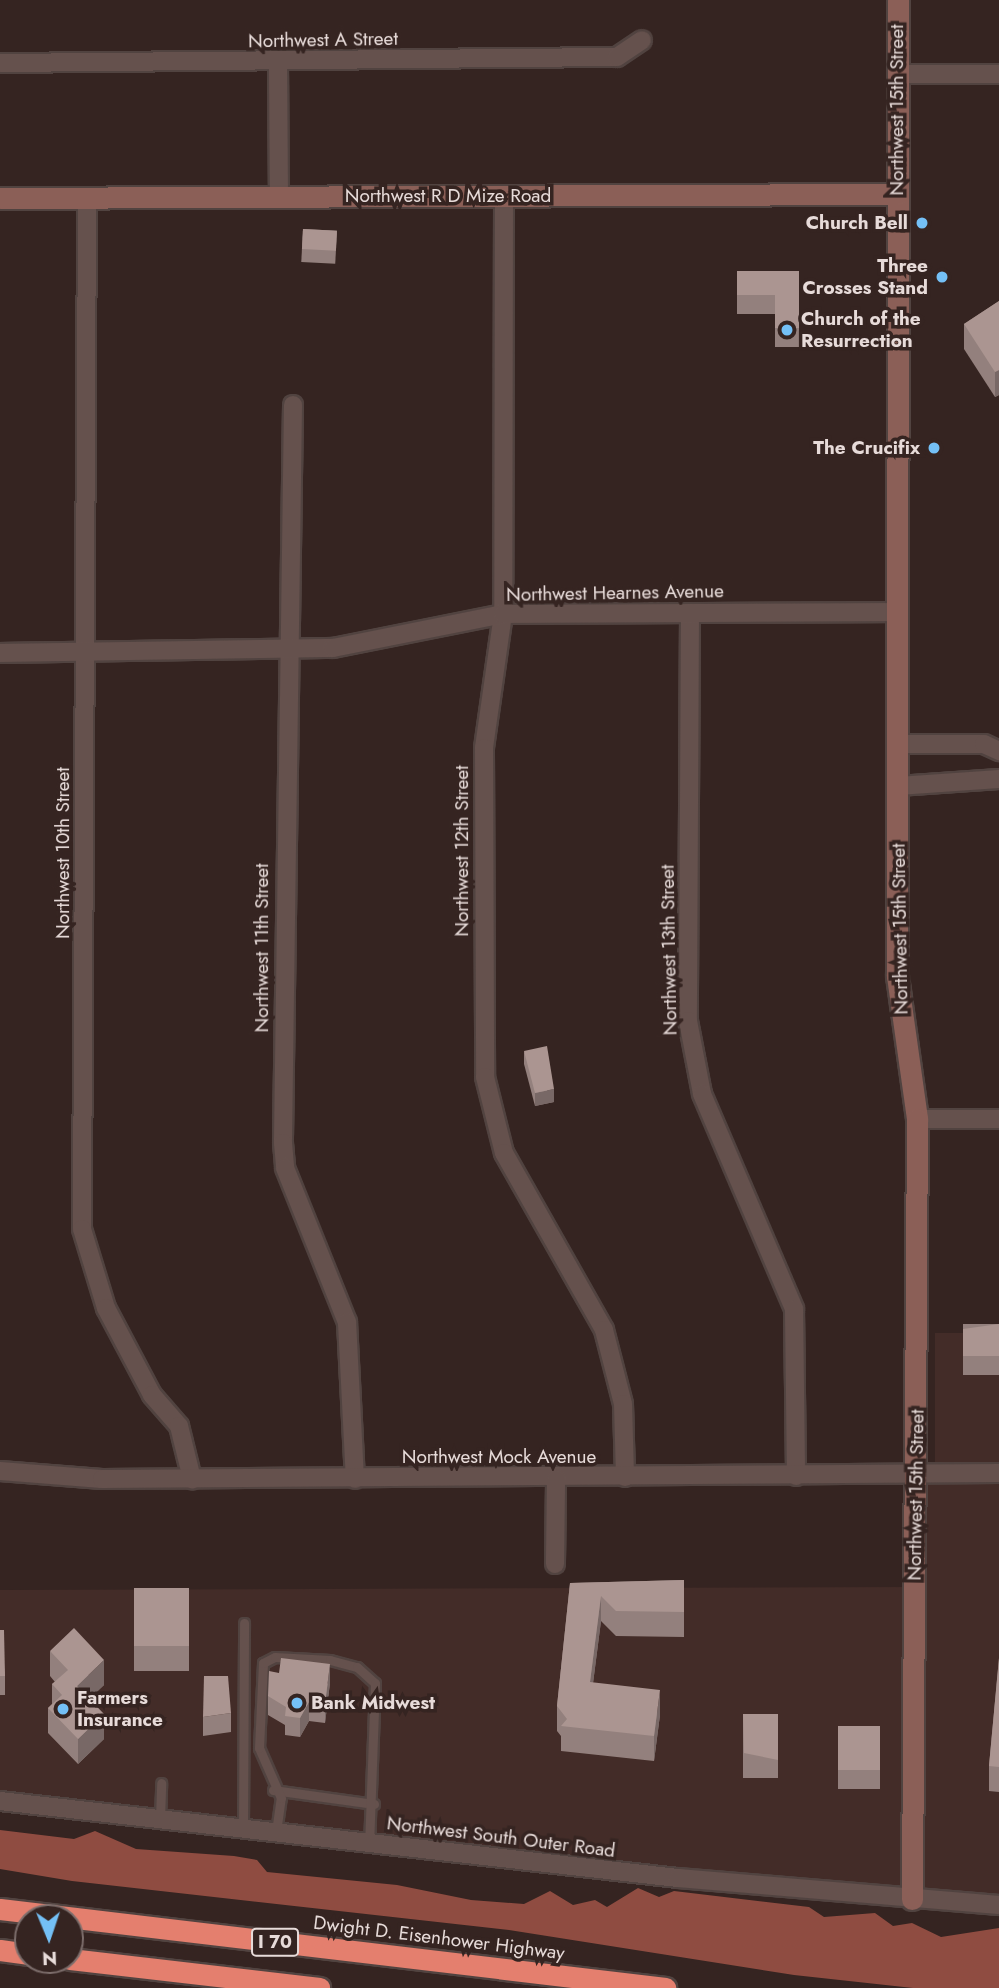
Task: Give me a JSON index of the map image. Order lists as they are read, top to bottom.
{
  "streets": {
    "highway": ["Dwight D. Eisenhower Highway", "I 70"],
    "street": [
      "Northwest A Street",
      "Northwest 15th Street",
      "Northwest R D Mize Road",
      "Northwest Hearnes Avenue",
      "Northwest 12th Street",
      "Northwest 10th Street",
      "Northwest 11th Street",
      "Northwest 13th Street",
      "Northwest Mock Avenue",
      "Northwest South Outer Road"
    ]
  },
  "crossings": [
    ["Northwest 15th Street", "Northwest R D Mize Road"],
    ["Northwest 15th Street", "Northwest Hearnes Avenue"],
    ["Northwest 15th Street", "Northwest Mock Avenue"],
    ["Northwest 15th Street", "Northwest South Outer Road"],
    ["Northwest R D Mize Road", "Northwest 12th Street"],
    ["Northwest R D Mize Road", "Northwest 10th Street"],
    ["Northwest Hearnes Avenue", "Northwest 12th Street"],
    ["Northwest Hearnes Avenue", "Northwest 10th Street"],
    ["Northwest Hearnes Avenue", "Northwest 11th Street"],
    ["Northwest Hearnes Avenue", "Northwest 13th Street"],
    ["Northwest 12th Street", "Northwest Mock Avenue"],
    ["Northwest 10th Street", "Northwest Mock Avenue"],
    ["Northwest 11th Street", "Northwest Mock Avenue"],
    ["Northwest 13th Street", "Northwest Mock Avenue"]
  ],
  "places": [
    "Church Bell",
    "Three Crosses Stand",
    "Church of the Resurrection",
    "The Crucifix",
    "Bank Midwest",
    "Farmers Insurance"
  ],
  "north": "bottom"
}
